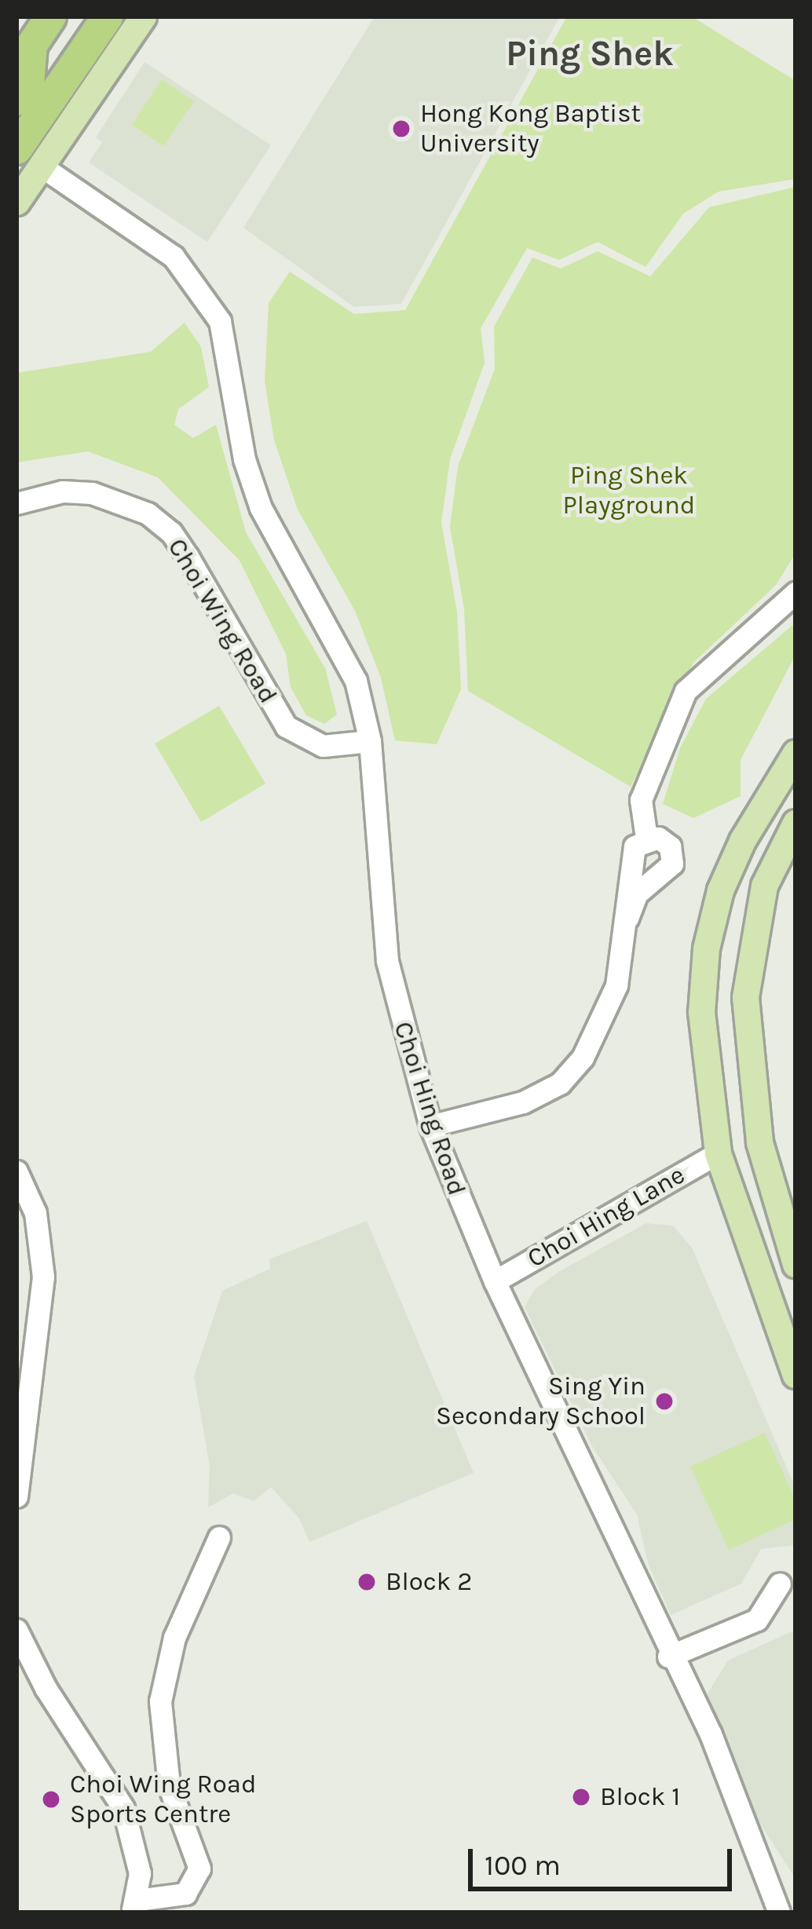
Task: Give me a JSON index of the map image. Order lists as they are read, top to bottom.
{
  "streets": {
    "street": ["Choi Wing Road", "Choi Hing Road", "Choi Hing Lane"]
  },
  "crossings": [
    ["Choi Wing Road", "Choi Hing Road"],
    ["Choi Hing Road", "Choi Hing Lane"]
  ],
  "districts": ["Ping Shek"],
  "parks": ["Ping Shek Playground"],
  "places": [
    "Hong Kong Baptist University",
    "Sing Yin Secondary School",
    "Block 2",
    "Block 1",
    "Choi Wing Road Sports Centre"
  ],
  "scale_bar": "100 m"
}
